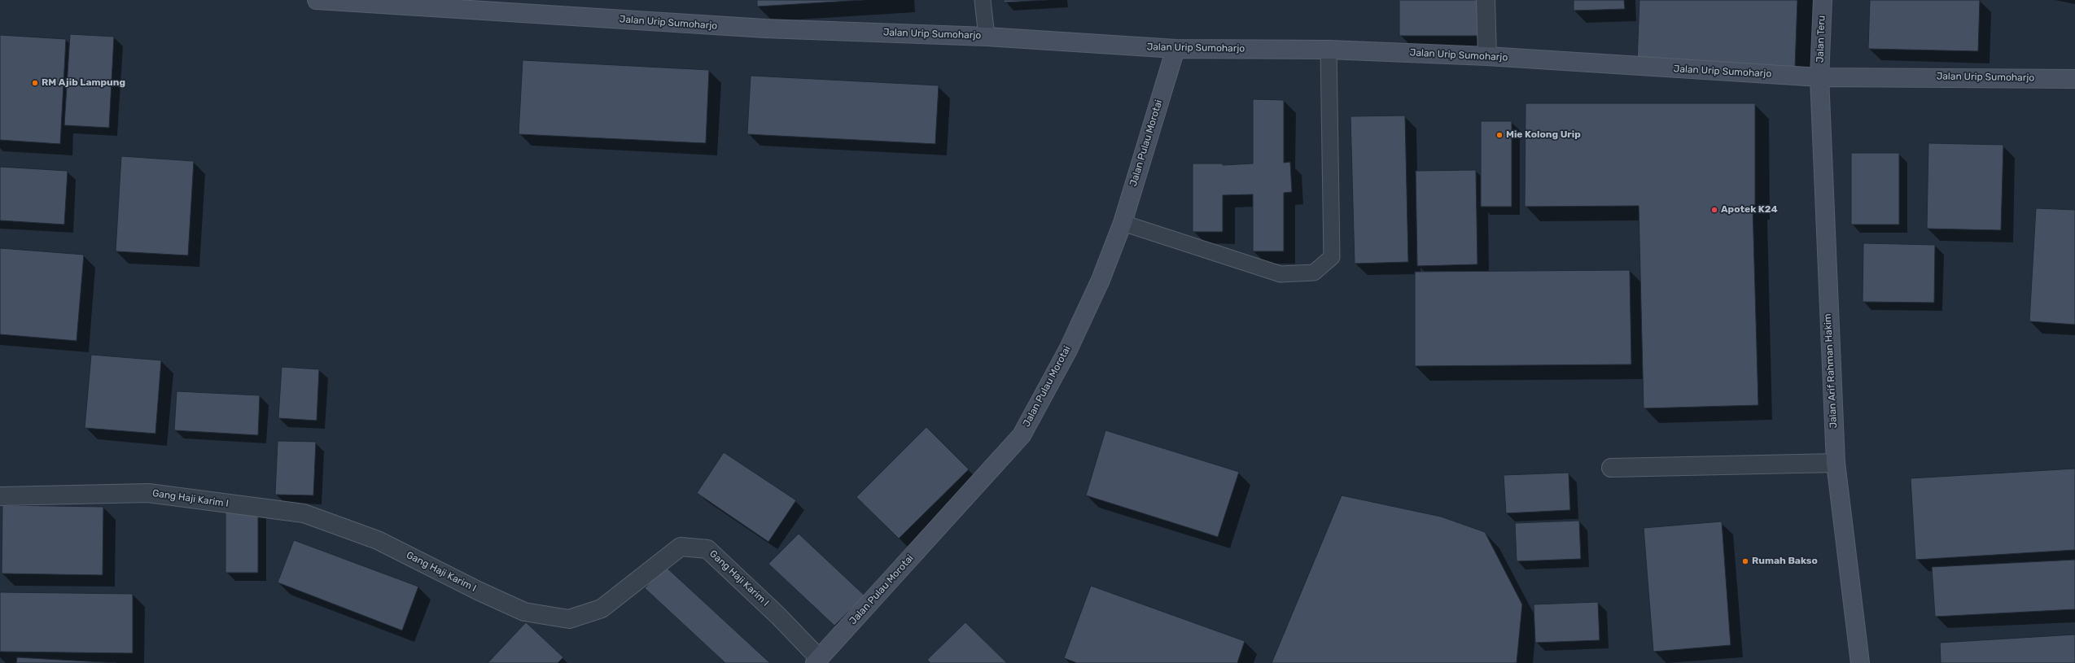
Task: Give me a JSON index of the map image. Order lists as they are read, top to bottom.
{
  "streets": {
    "main road": [
      "Jalan Urip Sumoharjo",
      "Jalan Teru",
      "Jalan Pulau Morotai",
      "Jalan Arif Rahman Hakim"
    ],
    "street": ["Gang Haji Karim I"]
  },
  "crossings": [
    ["Jalan Urip Sumoharjo", "Jalan Teru"],
    ["Jalan Urip Sumoharjo", "Jalan Pulau Morotai"],
    ["Jalan Urip Sumoharjo", "Jalan Arif Rahman Hakim"],
    ["Jalan Teru", "Jalan Arif Rahman Hakim"],
    ["Jalan Pulau Morotai", "Gang Haji Karim I"]
  ],
  "places": [
    "RM Ajib Lampung",
    "Mie Kolong Urip",
    "Apotek K24",
    "Rumah Bakso"
  ]
}
